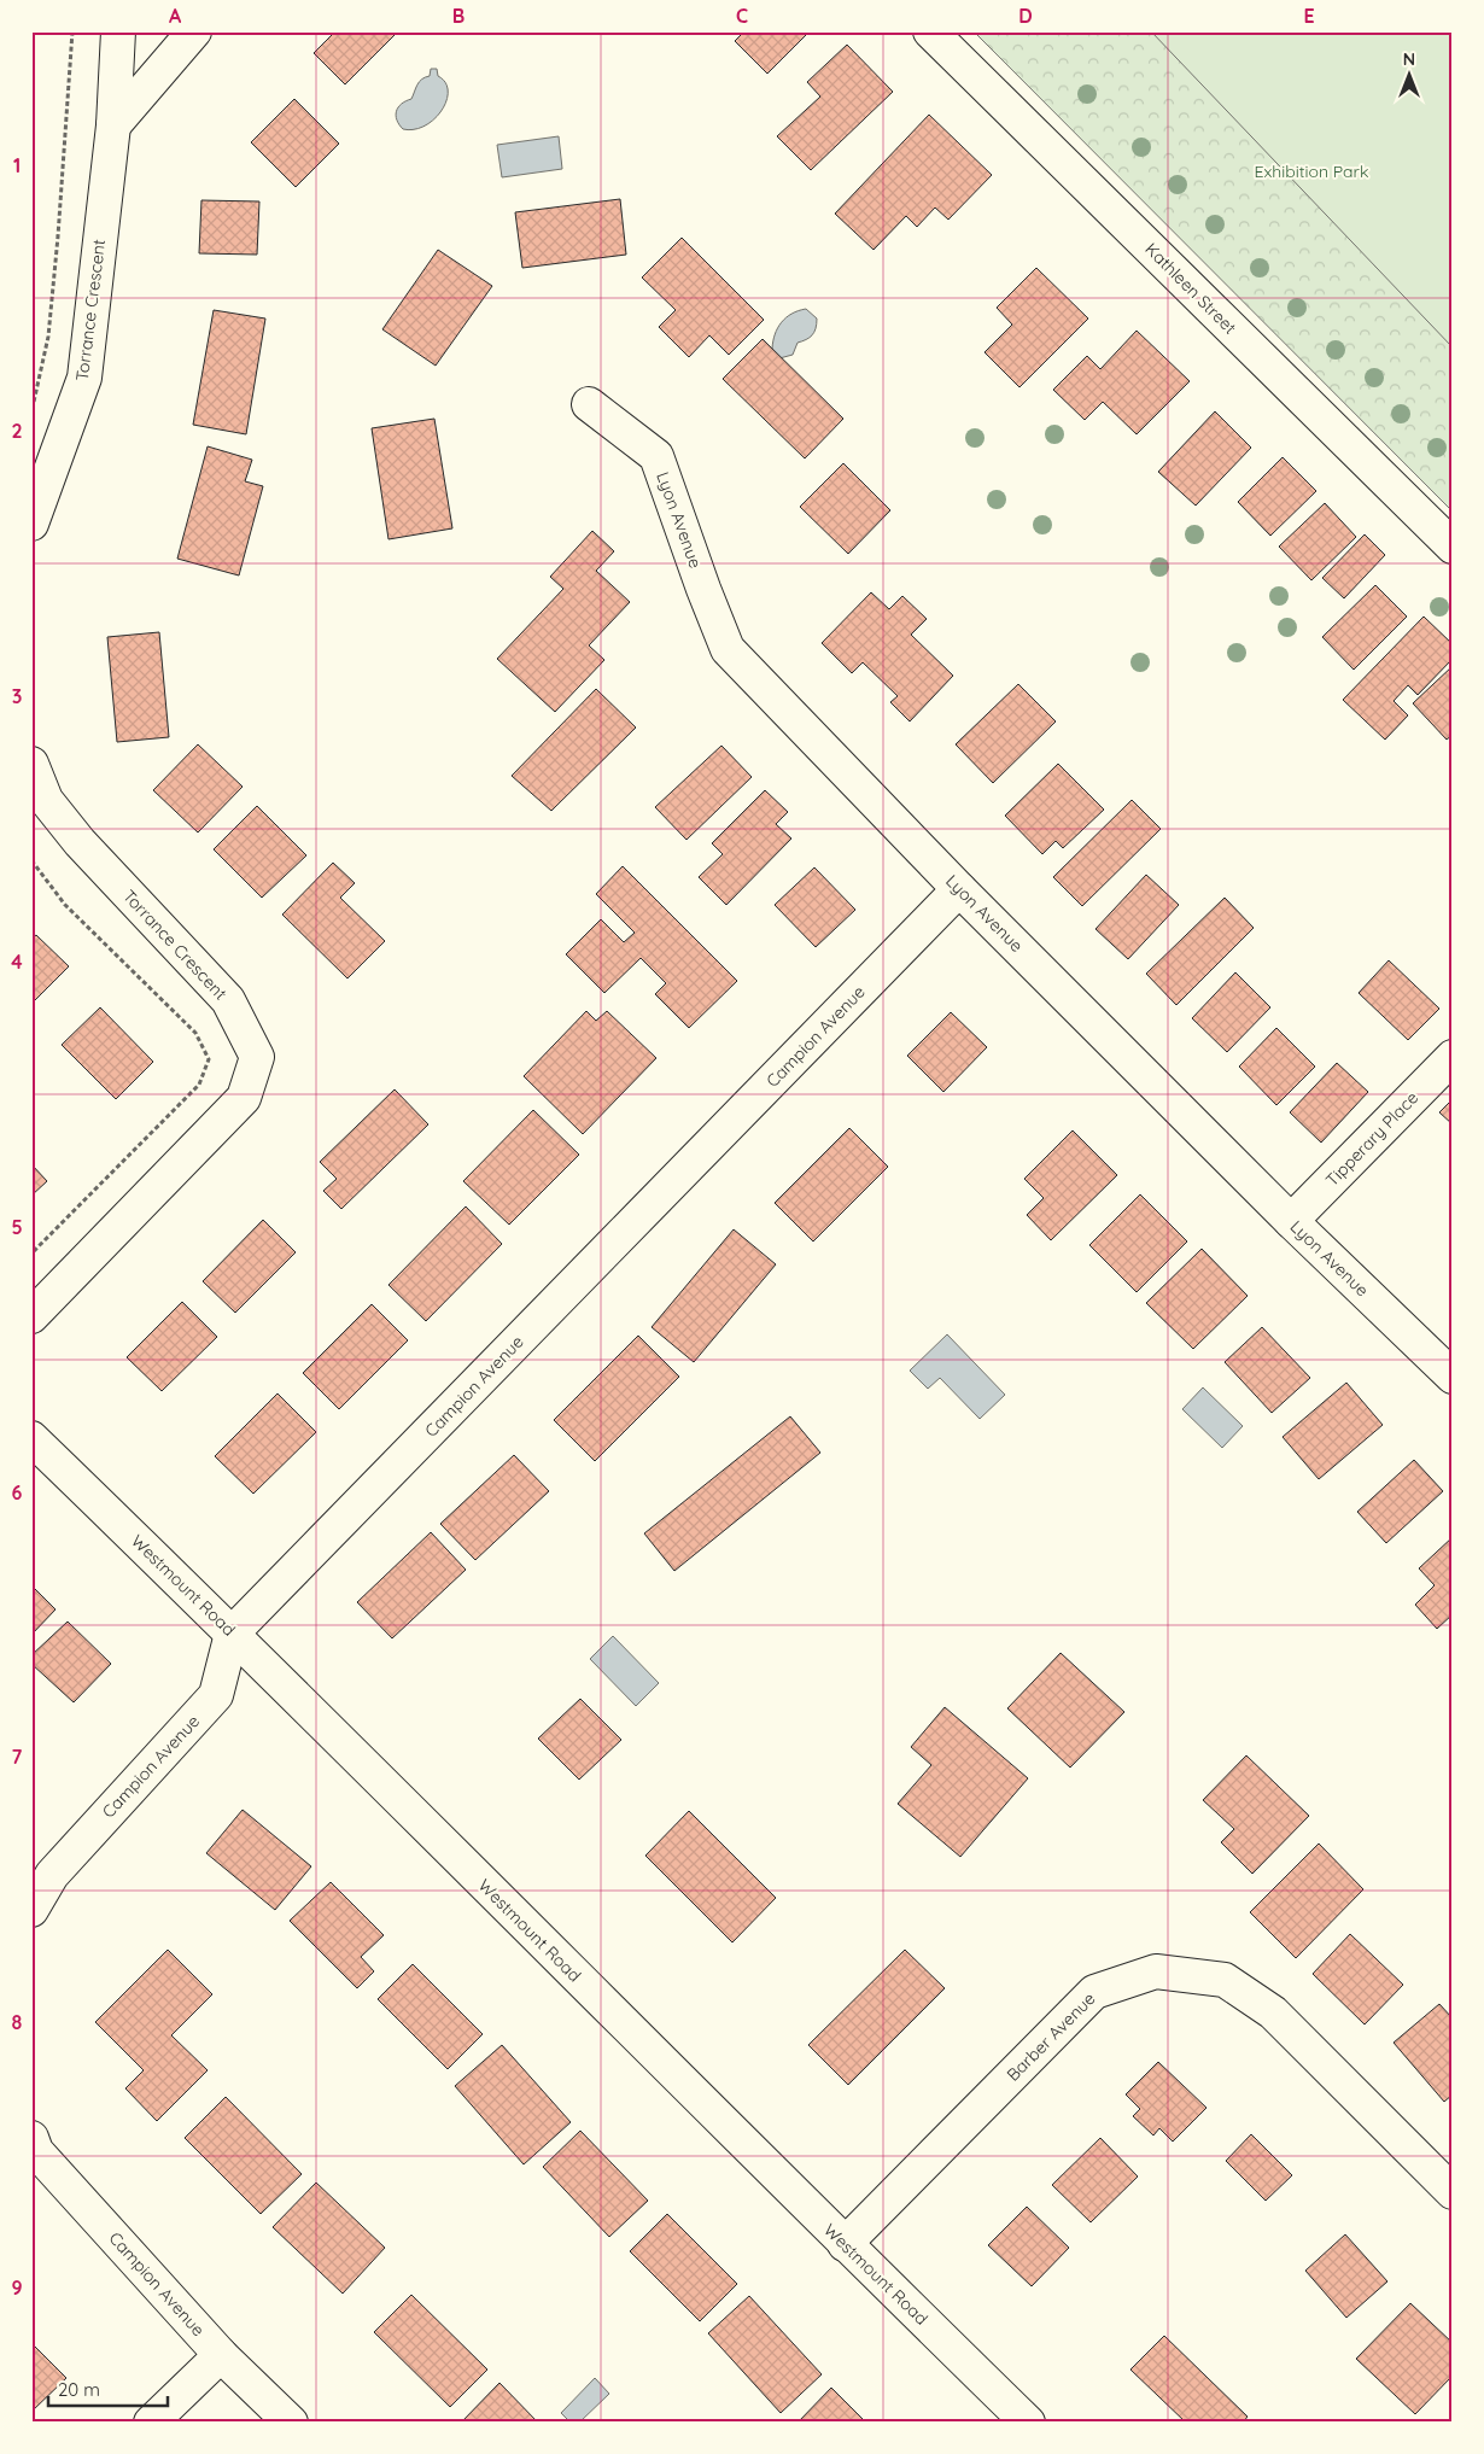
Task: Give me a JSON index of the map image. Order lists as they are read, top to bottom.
{
  "streets": {
    "street": [
      "Kathleen Street",
      "Torrance Crescent",
      "Lyon Avenue",
      "Campion Avenue",
      "Tipperary Place",
      "Westmount Road",
      "Barber Avenue"
    ]
  },
  "crossings": [
    ["Lyon Avenue", "Campion Avenue"],
    ["Lyon Avenue", "Tipperary Place"],
    ["Campion Avenue", "Westmount Road"],
    ["Westmount Road", "Barber Avenue"]
  ],
  "parks": ["Exhibition Park"],
  "scale_bar": "20 m",
  "north": "top",
  "grid": {
    "columns": [
      "A",
      "B",
      "C",
      "D",
      "E"
    ],
    "rows": [
      "1",
      "2",
      "3",
      "4",
      "5",
      "6",
      "7",
      "8",
      "9"
    ]
  }
}
